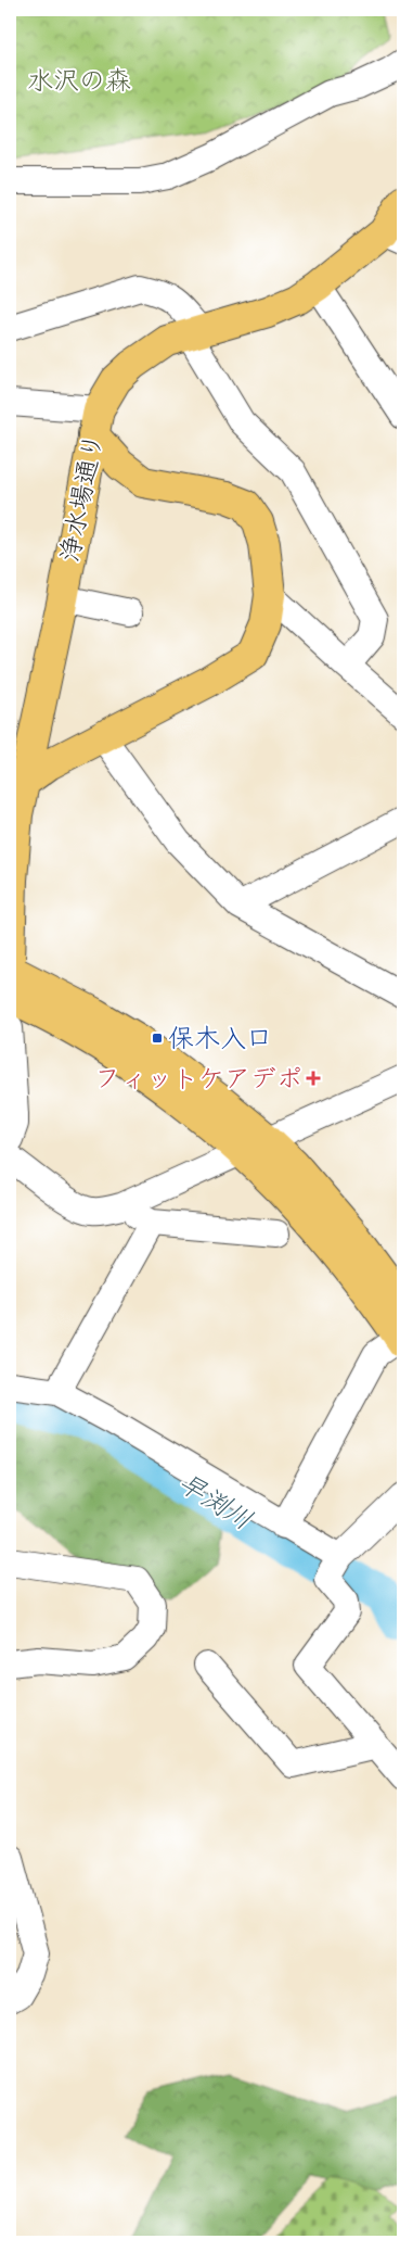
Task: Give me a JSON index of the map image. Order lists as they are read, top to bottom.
{
  "streets": {
    "main road": ["浄水場通り"]
  },
  "water": ["早渕川"],
  "parks": ["水沢の森"],
  "places": {
    "transit": ["保木入口"],
    "health": ["フィットケアデポ"]
  }
}
